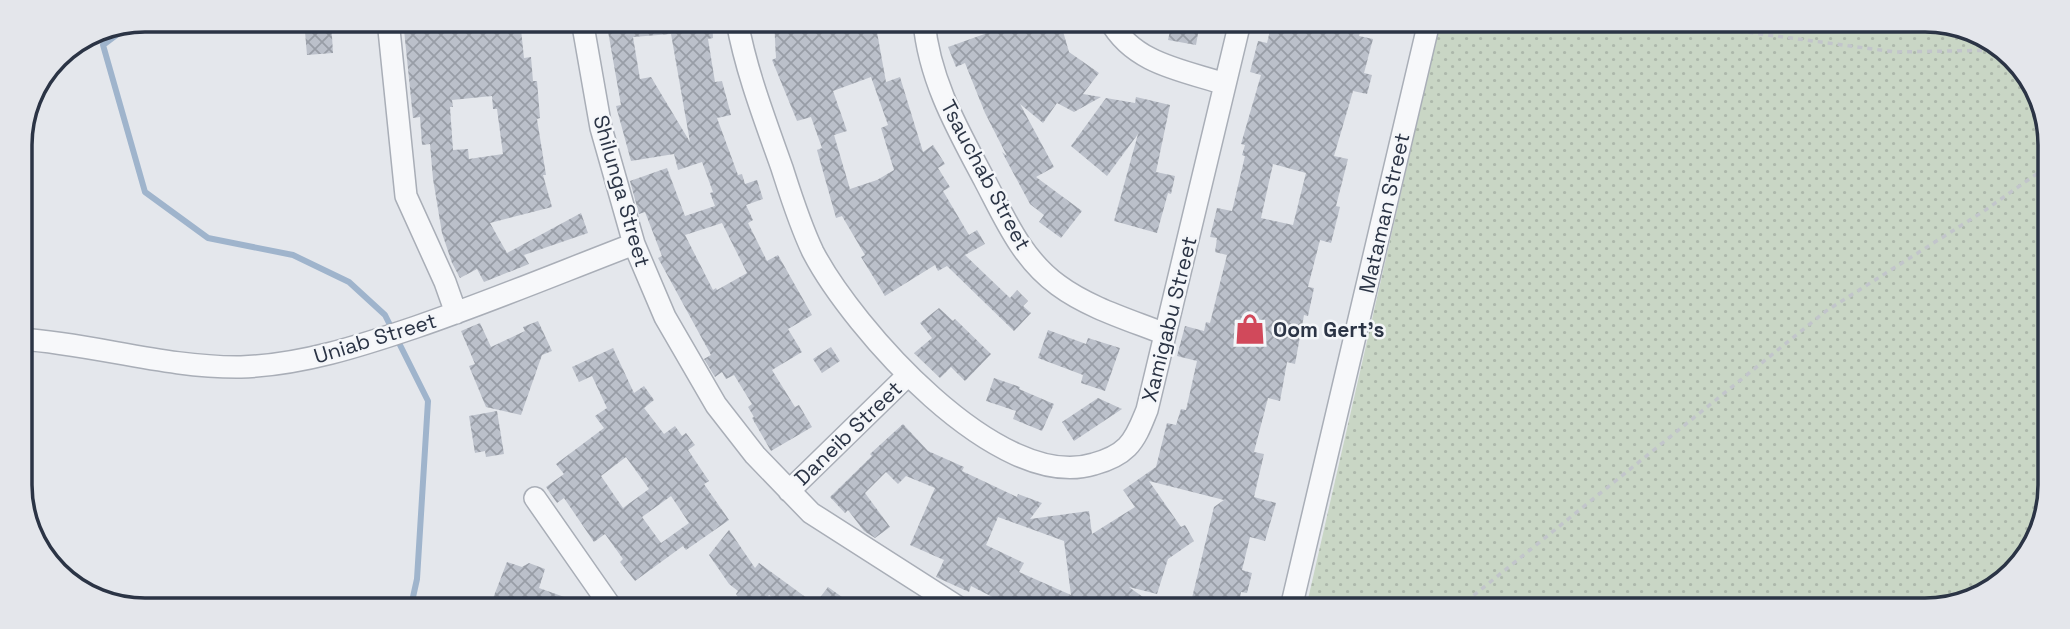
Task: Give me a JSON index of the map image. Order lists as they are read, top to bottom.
{
  "streets": {
    "street": [
      "Tsauchab Street",
      "Shilunga Street",
      "Mataman Street",
      "Xamigabu Street",
      "Uniab Street",
      "Daneib Street"
    ]
  },
  "crossings": [
    ["Tsauchab Street", "Xamigabu Street"],
    ["Shilunga Street", "Uniab Street"],
    ["Shilunga Street", "Daneib Street"],
    ["Xamigabu Street", "Daneib Street"]
  ],
  "places": {
    "shop": ["Oom Gert's"]
  }
}
